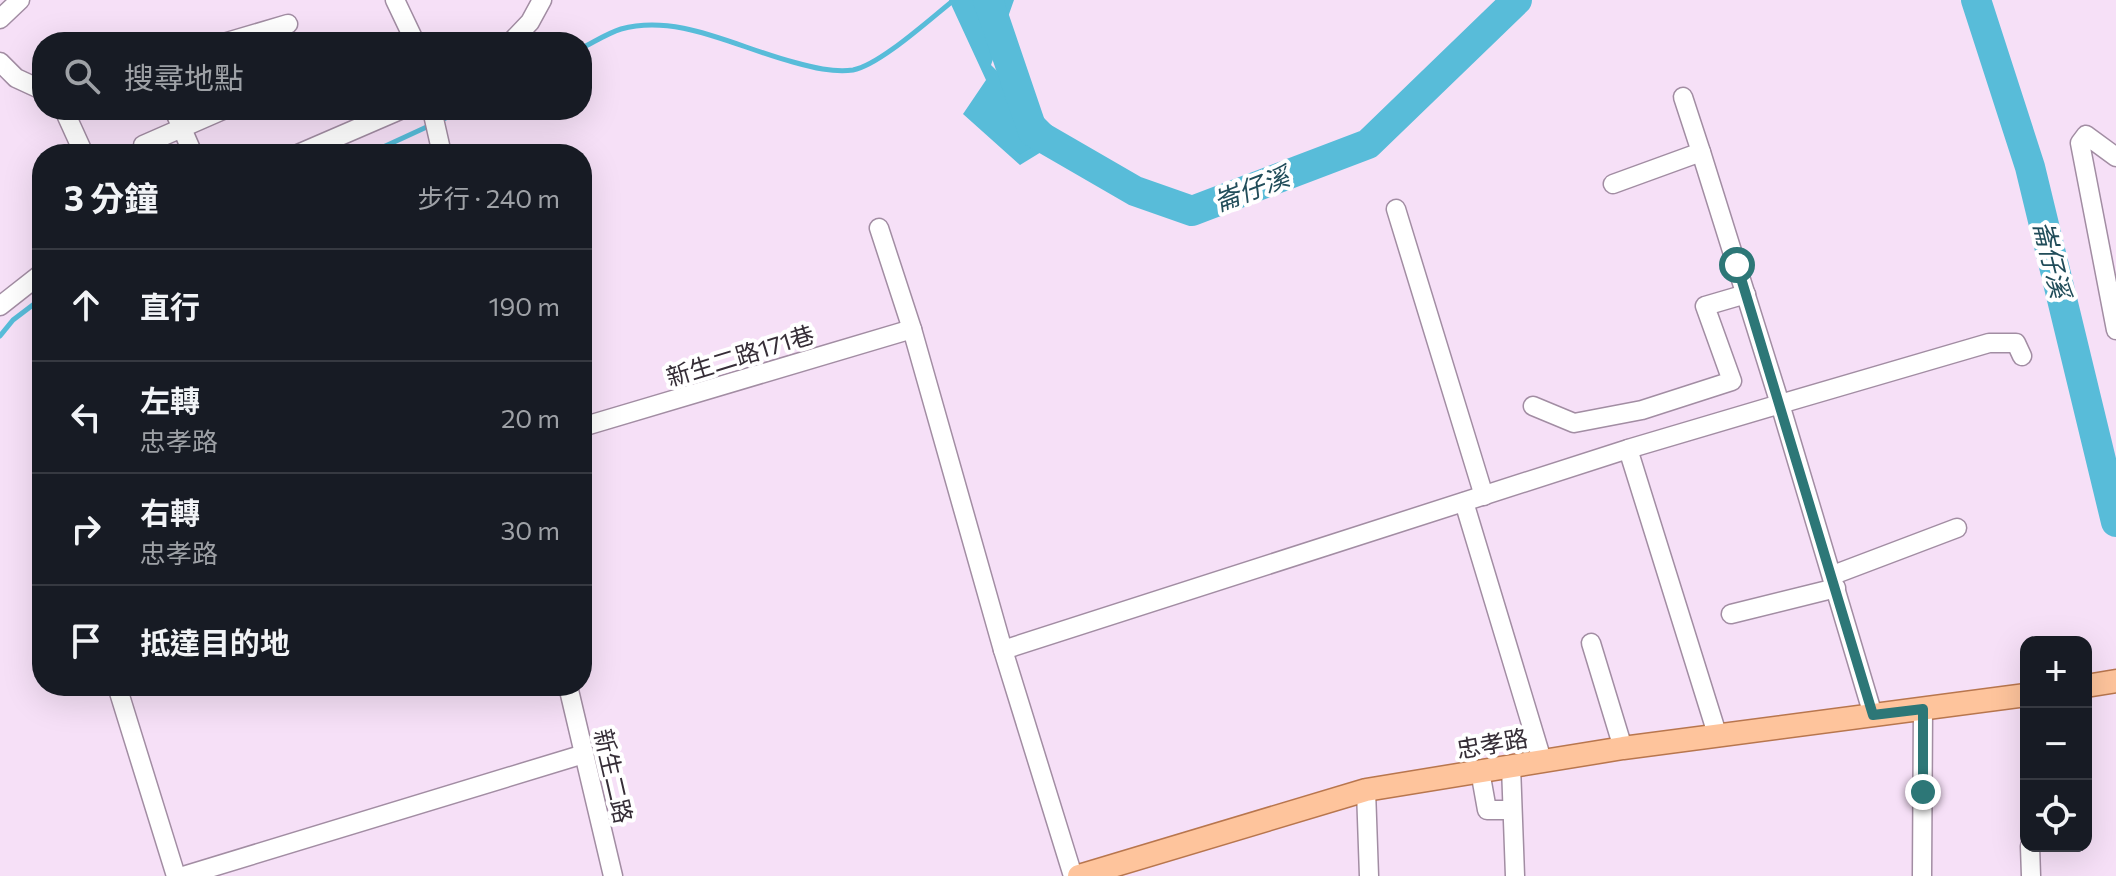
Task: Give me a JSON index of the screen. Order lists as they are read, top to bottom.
{
  "streets": {
    "main road": ["忠孝路"],
    "street": ["新生二路171巷", "新生二路"]
  },
  "water": ["崙仔溪"],
  "page": {
    "search": "搜尋地點",
    "heading": ["3 分鐘", "步行 · 240 m"],
    "list": [
      ["直行", "190 m"],
      ["左轉", "忠孝路", "20 m"],
      ["右轉", "忠孝路", "30 m"],
      "抵達目的地"
    ],
    "map_buttons": ["+", "−"]
  }
}
